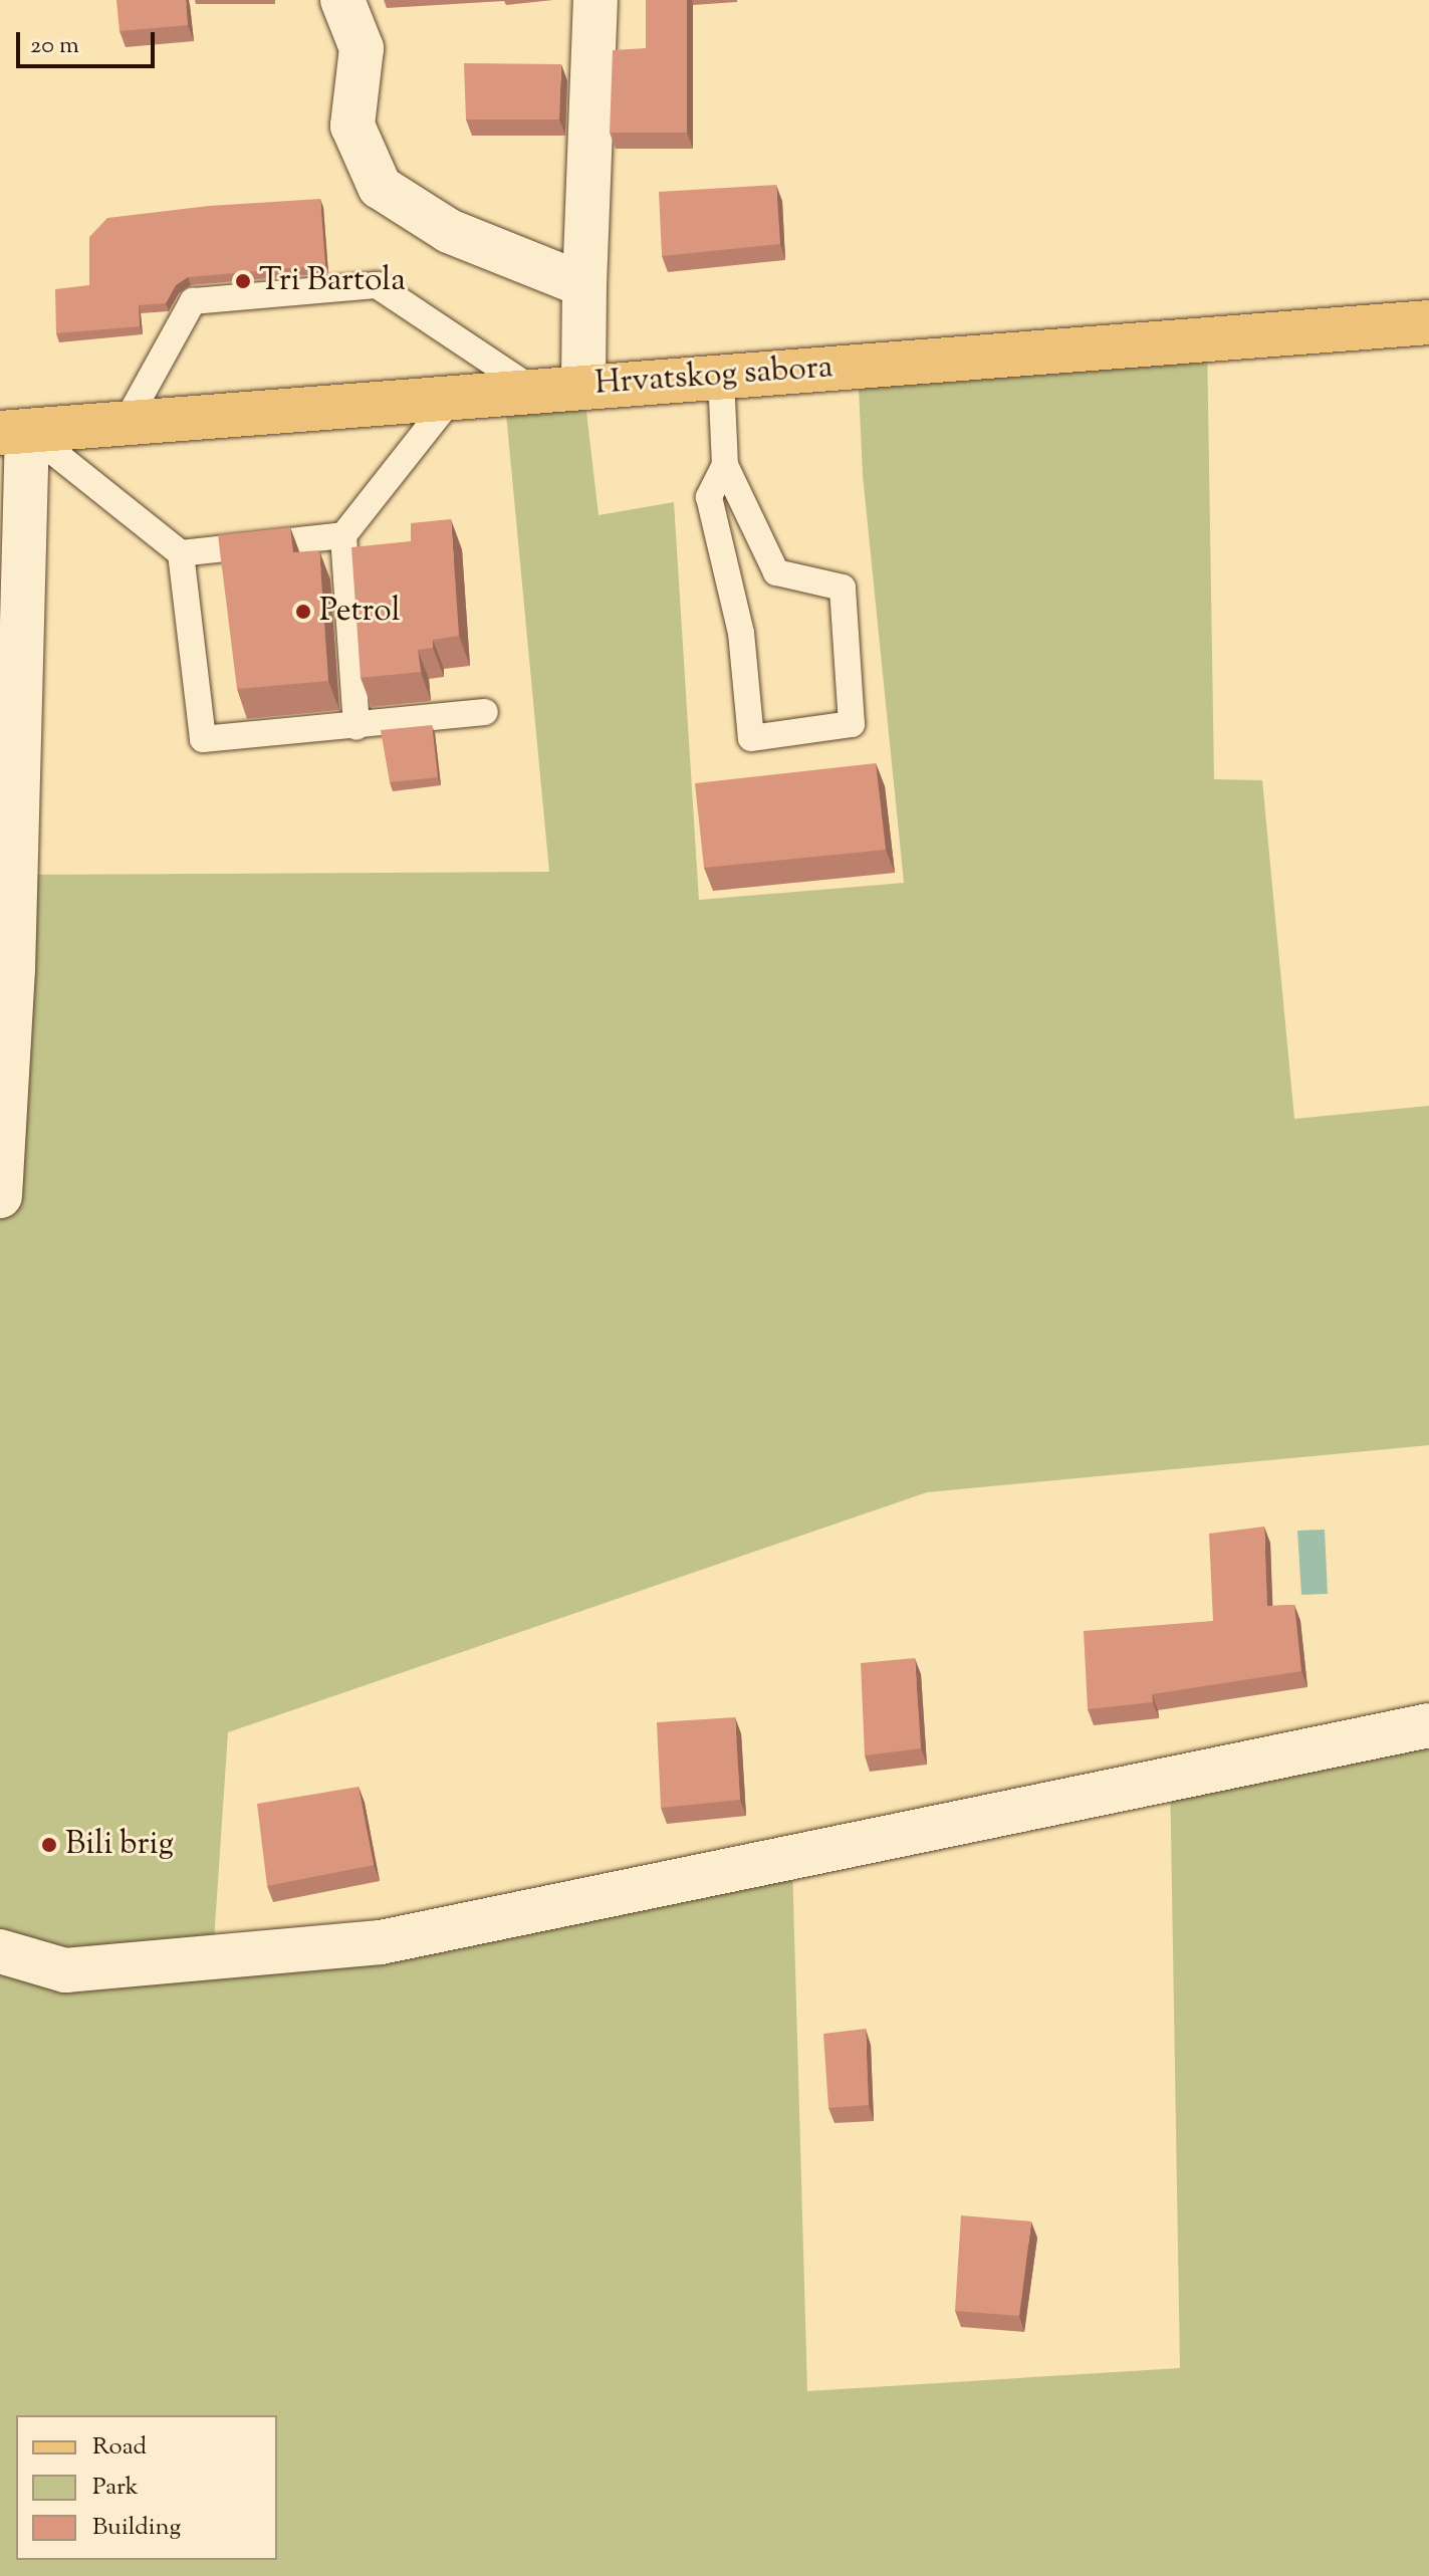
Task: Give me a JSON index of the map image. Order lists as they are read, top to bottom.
{
  "streets": {
    "main road": ["Hrvatskog sabora"]
  },
  "places": ["Tri Bartola", "Petrol", "Bili brig"],
  "legend": ["Road", "Park", "Building"],
  "scale_bar": "20 m"
}
